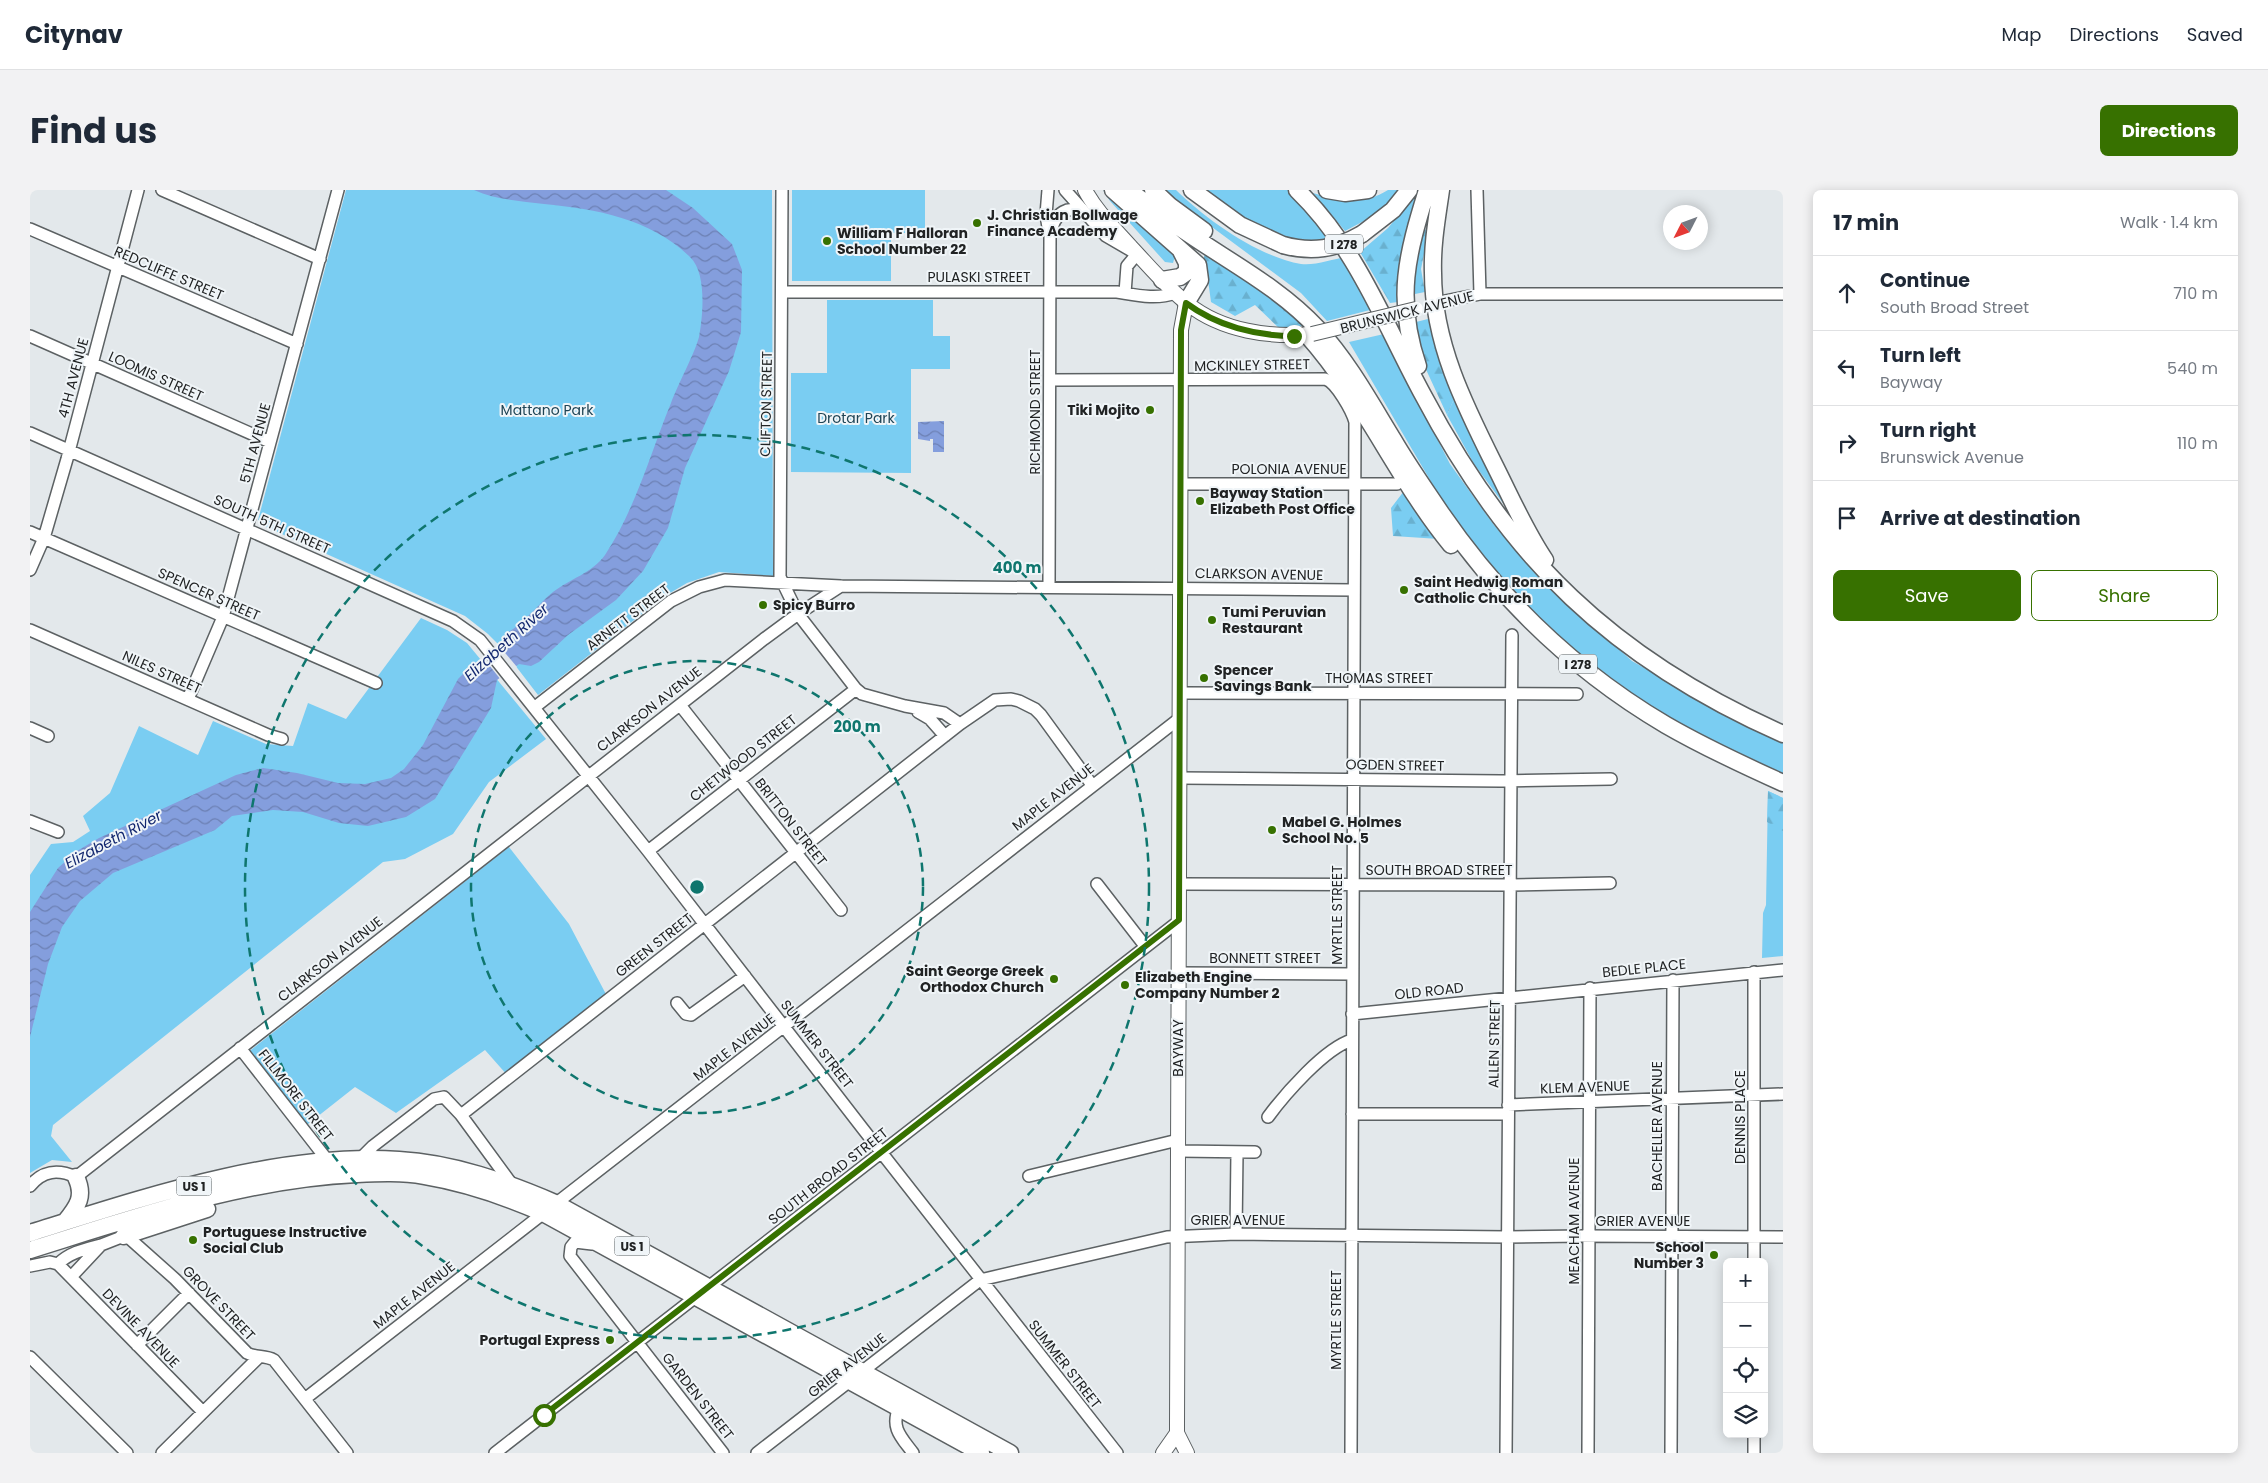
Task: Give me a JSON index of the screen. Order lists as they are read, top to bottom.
{
  "streets": {
    "highway": ["I 278", "US 1"],
    "main road": ["BRUNSWICK AVENUE", "BAYWAY"],
    "street": [
      "REDCLIFFE STREET",
      "PULASKI STREET",
      "MCKINLEY STREET",
      "LOOMIS STREET",
      "4TH AVENUE",
      "CLIFTON STREET",
      "RICHMOND STREET",
      "5TH AVENUE",
      "POLONIA AVENUE",
      "SOUTH 5TH STREET",
      "CLARKSON AVENUE",
      "SPENCER STREET",
      "ARNETT STREET",
      "NILES STREET",
      "THOMAS STREET",
      "CHETWOOD STREET",
      "OGDEN STREET",
      "MAPLE AVENUE",
      "BRITTON STREET",
      "SOUTH BROAD STREET",
      "MYRTLE STREET",
      "GREEN STREET",
      "BONNETT STREET",
      "BEDLE PLACE",
      "OLD ROAD",
      "SUMMER STREET",
      "ALLEN STREET",
      "KLEM AVENUE",
      "FILLMORE STREET",
      "DENNIS PLACE",
      "BACHELLER AVENUE",
      "GRIER AVENUE",
      "MEACHAM AVENUE",
      "GROVE STREET",
      "DEVINE AVENUE",
      "GARDEN STREET"
    ]
  },
  "crossings": [
    ["REDCLIFFE STREET", "4TH AVENUE"],
    ["REDCLIFFE STREET", "5TH AVENUE"],
    ["PULASKI STREET", "BRUNSWICK AVENUE"],
    ["PULASKI STREET", "CLIFTON STREET"],
    ["PULASKI STREET", "RICHMOND STREET"],
    ["PULASKI STREET", "BAYWAY"],
    ["BRUNSWICK AVENUE", "BAYWAY"],
    ["MCKINLEY STREET", "RICHMOND STREET"],
    ["MCKINLEY STREET", "MYRTLE STREET"],
    ["MCKINLEY STREET", "BAYWAY"],
    ["LOOMIS STREET", "4TH AVENUE"],
    ["LOOMIS STREET", "5TH AVENUE"],
    ["4TH AVENUE", "SOUTH 5TH STREET"],
    ["4TH AVENUE", "SPENCER STREET"],
    ["CLIFTON STREET", "CLARKSON AVENUE"],
    ["CLIFTON STREET", "ARNETT STREET"],
    ["CLIFTON STREET", "CHETWOOD STREET"],
    ["RICHMOND STREET", "CLARKSON AVENUE"],
    ["5TH AVENUE", "SOUTH 5TH STREET"],
    ["5TH AVENUE", "SPENCER STREET"],
    ["5TH AVENUE", "NILES STREET"],
    ["POLONIA AVENUE", "MYRTLE STREET"],
    ["POLONIA AVENUE", "BAYWAY"],
    ["SOUTH 5TH STREET", "SUMMER STREET"],
    ["CLARKSON AVENUE", "ARNETT STREET"],
    ["CLARKSON AVENUE", "BRITTON STREET"],
    ["CLARKSON AVENUE", "MYRTLE STREET"],
    ["CLARKSON AVENUE", "SUMMER STREET"],
    ["CLARKSON AVENUE", "BAYWAY"],
    ["CLARKSON AVENUE", "FILLMORE STREET"],
    ["ARNETT STREET", "SUMMER STREET"],
    ["THOMAS STREET", "MYRTLE STREET"],
    ["THOMAS STREET", "ALLEN STREET"],
    ["THOMAS STREET", "BAYWAY"],
    ["CHETWOOD STREET", "BRITTON STREET"],
    ["CHETWOOD STREET", "SUMMER STREET"],
    ["OGDEN STREET", "MYRTLE STREET"],
    ["OGDEN STREET", "ALLEN STREET"],
    ["OGDEN STREET", "BAYWAY"],
    ["MAPLE AVENUE", "GREEN STREET"],
    ["MAPLE AVENUE", "SUMMER STREET"],
    ["MAPLE AVENUE", "BAYWAY"],
    ["MAPLE AVENUE", "US 1"],
    ["MAPLE AVENUE", "GROVE STREET"],
    ["BRITTON STREET", "GREEN STREET"],
    ["SOUTH BROAD STREET", "MYRTLE STREET"],
    ["SOUTH BROAD STREET", "SUMMER STREET"],
    ["SOUTH BROAD STREET", "ALLEN STREET"],
    ["SOUTH BROAD STREET", "BAYWAY"],
    ["SOUTH BROAD STREET", "US 1"],
    ["SOUTH BROAD STREET", "GARDEN STREET"],
    ["MYRTLE STREET", "BONNETT STREET"],
    ["MYRTLE STREET", "OLD ROAD"],
    ["MYRTLE STREET", "KLEM AVENUE"],
    ["MYRTLE STREET", "GRIER AVENUE"],
    ["GREEN STREET", "SUMMER STREET"],
    ["BONNETT STREET", "BAYWAY"],
    ["BEDLE PLACE", "OLD ROAD"],
    ["BEDLE PLACE", "ALLEN STREET"],
    ["BEDLE PLACE", "DENNIS PLACE"],
    ["BEDLE PLACE", "BACHELLER AVENUE"],
    ["BEDLE PLACE", "MEACHAM AVENUE"],
    ["OLD ROAD", "ALLEN STREET"],
    ["SUMMER STREET", "GRIER AVENUE"],
    ["ALLEN STREET", "KLEM AVENUE"],
    ["ALLEN STREET", "GRIER AVENUE"],
    ["BAYWAY", "GRIER AVENUE"],
    ["KLEM AVENUE", "DENNIS PLACE"],
    ["KLEM AVENUE", "BACHELLER AVENUE"],
    ["KLEM AVENUE", "MEACHAM AVENUE"],
    ["FILLMORE STREET", "US 1"],
    ["DENNIS PLACE", "GRIER AVENUE"],
    ["BACHELLER AVENUE", "GRIER AVENUE"],
    ["US 1", "GRIER AVENUE"],
    ["US 1", "GARDEN STREET"],
    ["GRIER AVENUE", "MEACHAM AVENUE"]
  ],
  "water": ["Elizabeth River"],
  "parks": ["Mattano Park", "Drotar Park"],
  "places": [
    "J. Christian Bollwage Finance Academy",
    "William F Halloran School Number 22",
    "Tiki Mojito",
    "Bayway Station Elizabeth Post Office",
    "Saint Hedwig Roman Catholic Church",
    "Spicy Burro",
    "Tumi Peruvian Restaurant",
    "Spencer Savings Bank",
    "Mabel G. Holmes School No. 5",
    "Saint George Greek Orthodox Church",
    "Elizabeth Engine Company Number 2",
    "Portuguese Instructive Social Club",
    "School Number 3",
    "Portugal Express"
  ],
  "north": "bottom left",
  "page": {
    "header": "Citynav",
    "nav": ["Map", "Directions", "Saved"],
    "title": "Find us",
    "buttons": [
      "Directions",
      ["Save", "Share"]
    ],
    "heading": ["17 min", "Walk · 1.4 km"],
    "list": [
      ["Continue", "South Broad Street", "710 m"],
      ["Turn left", "Bayway", "540 m"],
      ["Turn right", "Brunswick Avenue", "110 m"],
      "Arrive at destination"
    ],
    "map_buttons": ["+", "−"]
  },
  "rings": ["400 m", "200 m"]
}
